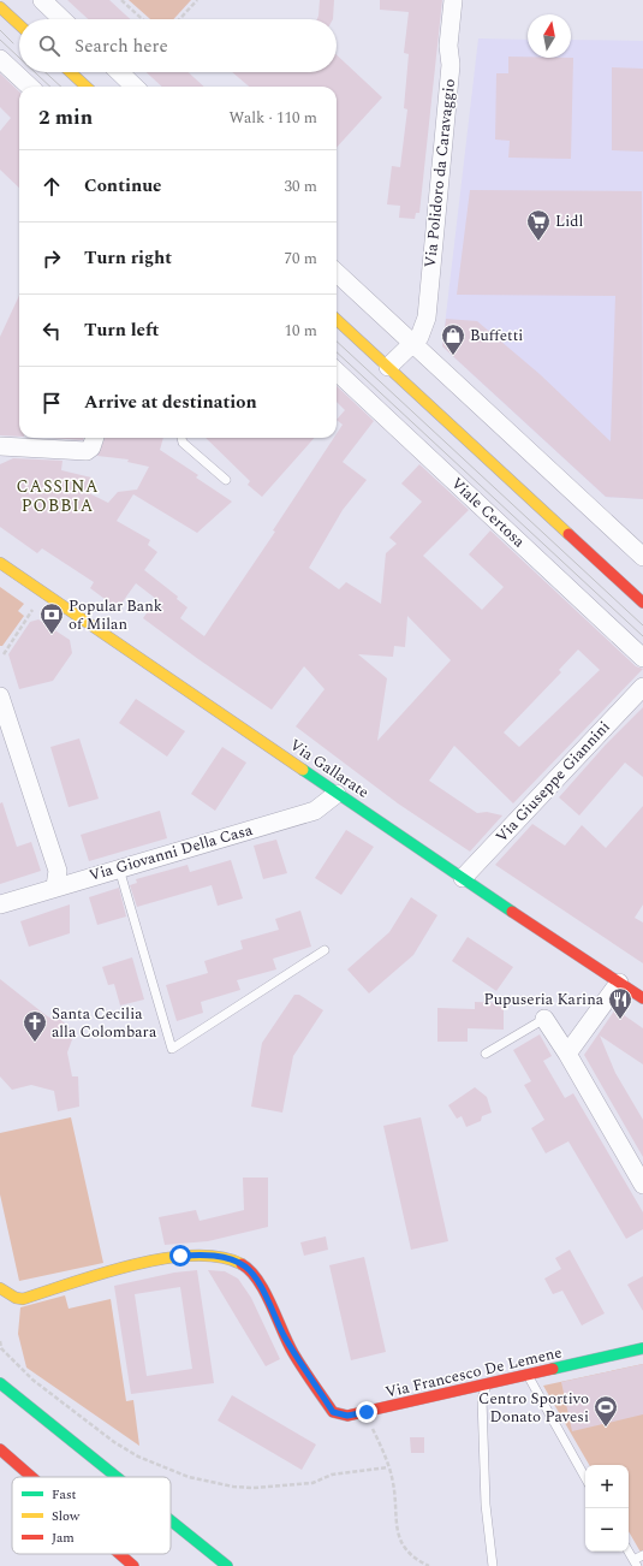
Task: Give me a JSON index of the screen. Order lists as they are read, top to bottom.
{
  "streets": {
    "main road": ["Via Gallarate", "Via Francesco De Lemene"],
    "street": [
      "Via Polidoro da Caravaggio",
      "Viale Certosa",
      "Via Giuseppe Giannini",
      "Via Giovanni Della Casa"
    ]
  },
  "crossings": [
    ["Via Gallarate", "Via Giuseppe Giannini"],
    ["Via Gallarate", "Via Giovanni Della Casa"]
  ],
  "districts": ["CASSINA POBBIA"],
  "places": {
    "supermarket": ["Lidl"],
    "shop": ["Buffetti"],
    "bank": ["Popular Bank of Milan"],
    "restaurant": ["Pupuseria Karina"],
    "church": ["Santa Cecilia alla Colombara"],
    "sports": ["Centro Sportivo Donato Pavesi"]
  },
  "legend": ["Fast", "Slow", "Jam"],
  "north": "top",
  "page": {
    "search": "Search here",
    "heading": ["2 min", "Walk · 110 m"],
    "list": [
      ["Continue", "30 m"],
      ["Turn right", "70 m"],
      ["Turn left", "10 m"],
      "Arrive at destination"
    ],
    "map_buttons": ["+", "−"]
  }
}
